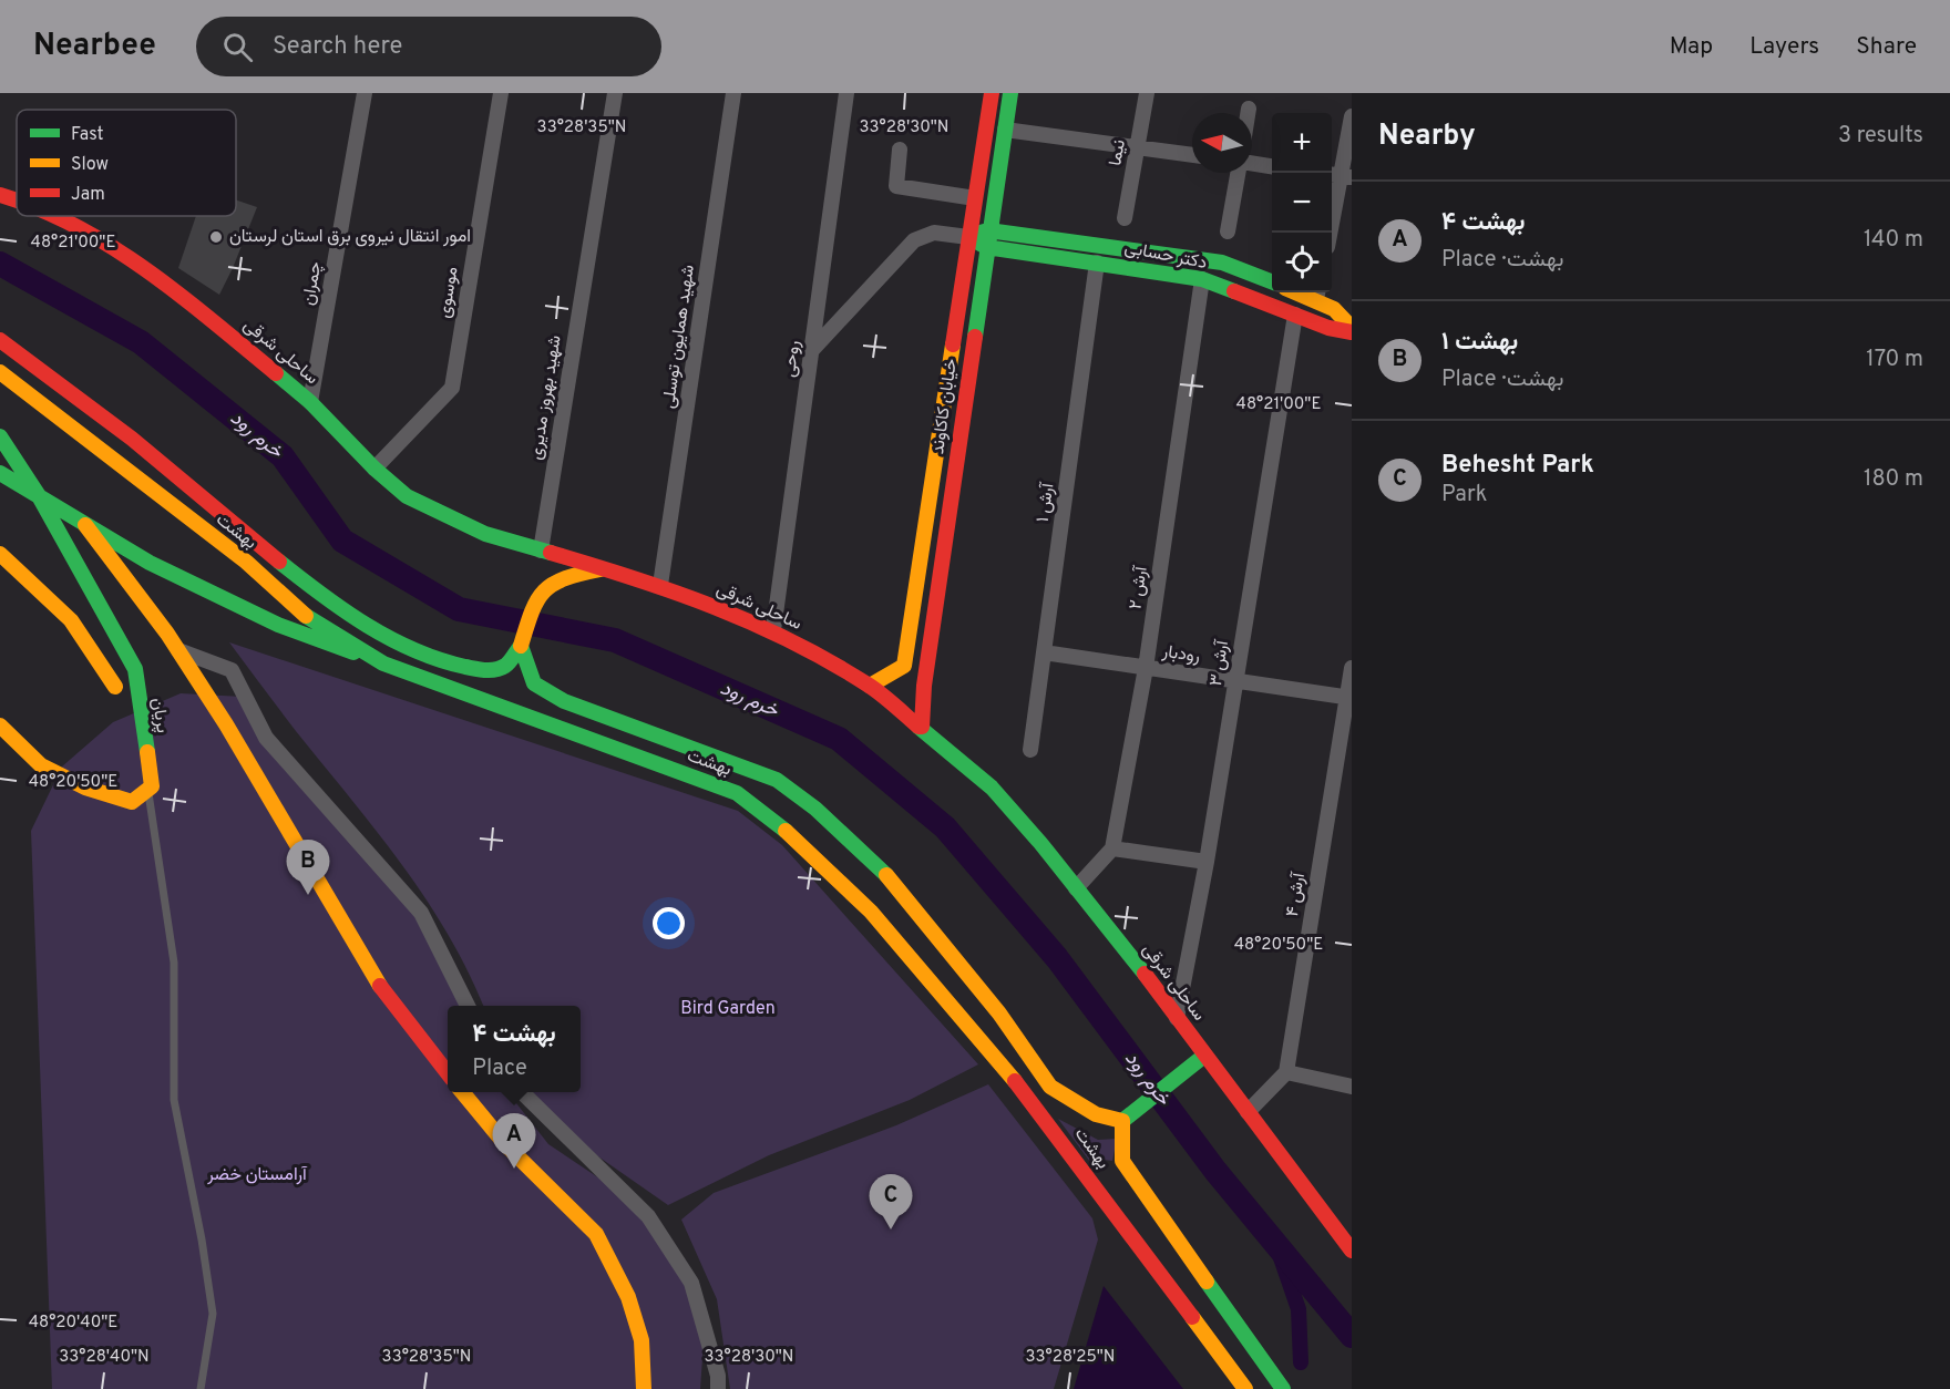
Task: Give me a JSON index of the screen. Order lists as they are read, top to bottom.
{
  "streets": {
    "main road": [
      "دکتر حسابی",
      "ساحلی شرقی",
      "خیابان کاکاوند",
      "بهشت",
      "پریان"
    ],
    "street": [
      "نیما",
      "چمران",
      "موسوی",
      "شهید همایون توسلی",
      "روحی",
      "شهید بهروز مدیری",
      "آرش ۱",
      "آرش ۲",
      "رودبار",
      "آرش ۳",
      "آرش ۴"
    ]
  },
  "crossings": [
    ["دکتر حسابی", "روحی"],
    ["دکتر حسابی", "خیابان کاکاوند"],
    ["دکتر حسابی", "آرش ۱"],
    ["دکتر حسابی", "آرش ۲"],
    ["دکتر حسابی", "آرش ۳"],
    ["چمران", "ساحلی شرقی"],
    ["موسوی", "ساحلی شرقی"],
    ["شهید همایون توسلی", "ساحلی شرقی"],
    ["ساحلی شرقی", "روحی"],
    ["ساحلی شرقی", "شهید بهروز مدیری"],
    ["ساحلی شرقی", "خیابان کاکاوند"],
    ["ساحلی شرقی", "آرش ۳"],
    ["آرش ۱", "رودبار"],
    ["آرش ۲", "رودبار"],
    ["رودبار", "آرش ۳"],
    ["رودبار", "آرش ۴"]
  ],
  "water": ["خرم رود"],
  "parks": ["Bird Garden", "آرامستان خضر"],
  "places": ["امور انتقال نیروی برق استان لرستان"],
  "legend": ["Fast", "Slow", "Jam"],
  "north": "left",
  "page": {
    "header": "Nearbee",
    "search": "Search here",
    "nav": ["Map", "Layers", "Share"],
    "heading": ["Nearby", "3 results"],
    "map_buttons": ["+", "−"],
    "list": [
      {
        "mark": "A",
        "name": "بهشت ۴",
        "note": "Place · بهشت",
        "value": "140 m"
      },
      {
        "mark": "B",
        "name": "بهشت ۱",
        "note": "Place · بهشت",
        "value": "170 m"
      },
      {
        "mark": "C",
        "name": "Behesht Park",
        "note": "Park",
        "value": "180 m"
      }
    ],
    "pins": ["B", "A", "C"],
    "popup": ["بهشت ۴", "Place"]
  },
  "coordinates": [
    "33°28'35\"N",
    "33°28'30\"N",
    "48°21'00\"E",
    "48°20'50\"E",
    "48°20'40\"E",
    "33°28'40\"N",
    "33°28'25\"N"
  ]
}
